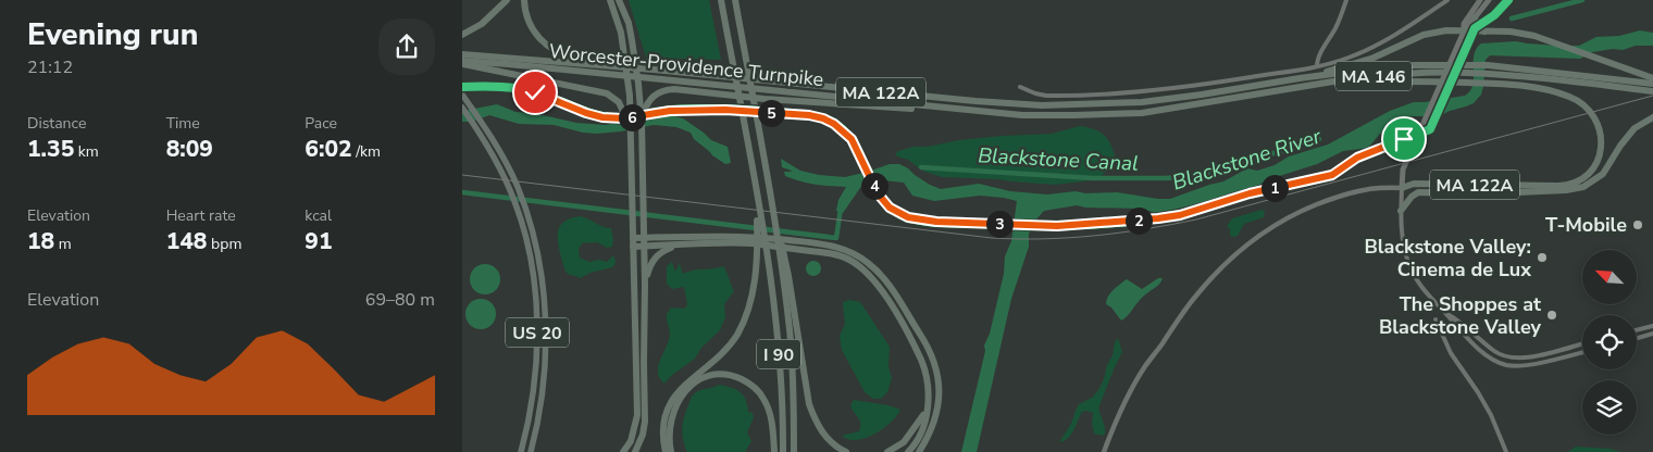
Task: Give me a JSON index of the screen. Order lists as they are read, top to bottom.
{
  "streets": {
    "highway": [
      "Worcester-Providence Turnpike",
      "MA 146",
      "MA 122A",
      "I 90"
    ],
    "main road": ["US 20"]
  },
  "crossings": [
    ["Worcester-Providence Turnpike", "MA 122A"]
  ],
  "water": ["Blackstone Canal", "Blackstone River"],
  "places": ["T-Mobile", "Blackstone Valley: Cinema de Lux", "The Shoppes at Blackstone Valley"],
  "north": "top left",
  "page": {
    "heading": ["Evening run", "21:12"],
    "stats": [
      ["Distance", "1.35 km"],
      ["Time", "8:09"],
      ["Pace", "6:02 /km"],
      ["Elevation", "18 m"],
      ["Heart rate", "148 bpm"],
      ["kcal", "91"]
    ],
    "pins": [
      "5",
      "6",
      "4",
      "1",
      "2",
      "3"
    ],
    "chart": ["Elevation", "69–80 m"]
  }
}
